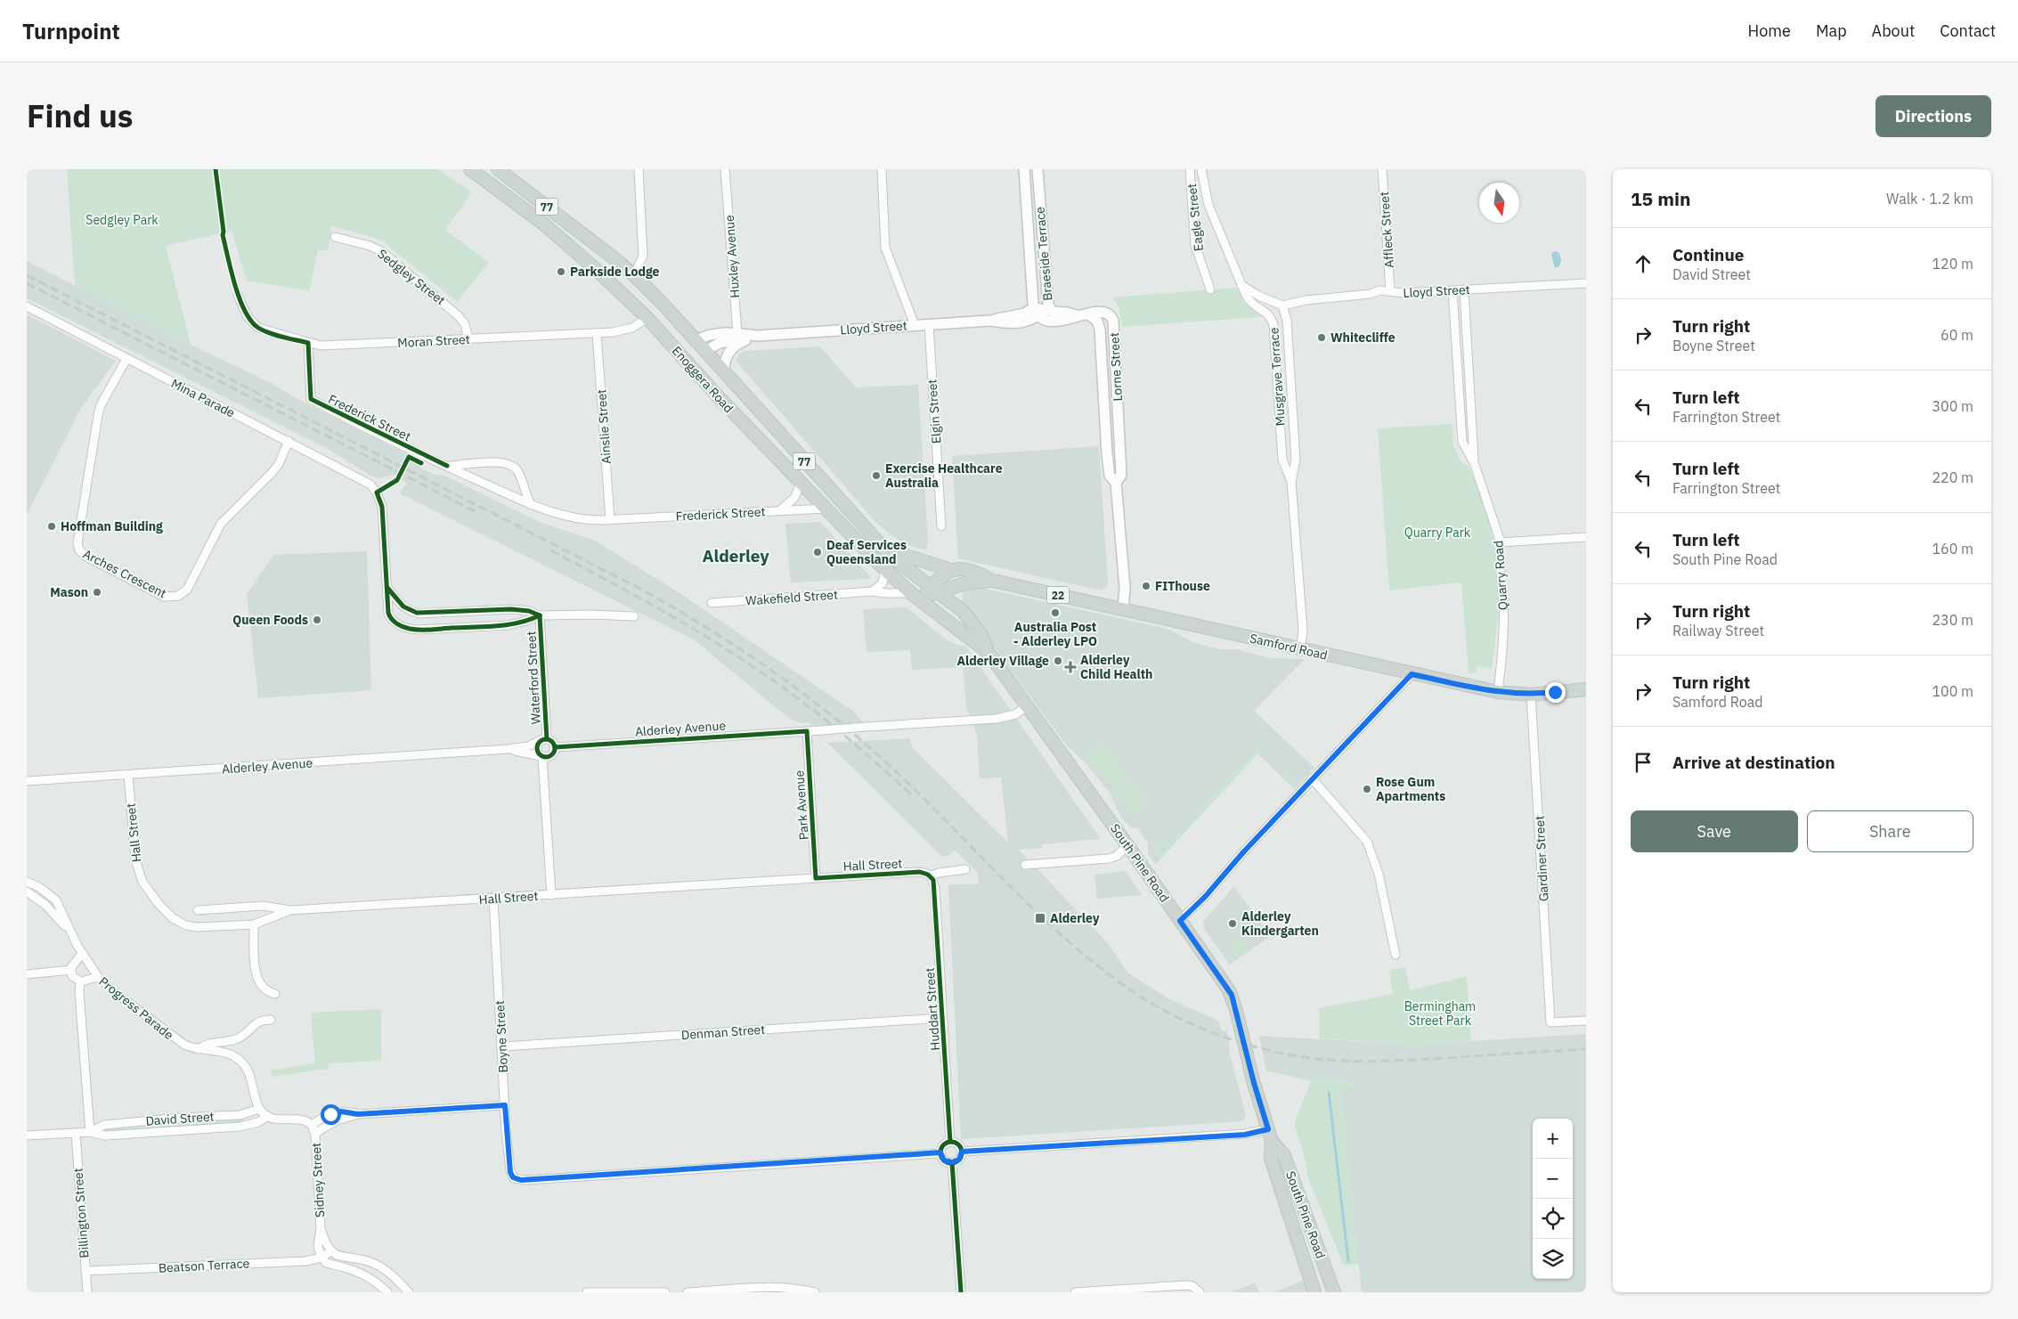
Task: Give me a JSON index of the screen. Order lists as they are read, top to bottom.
{
  "streets": {
    "main road": [
      "77",
      "Enoggera Road",
      "22",
      "Samford Road",
      "South Pine Road"
    ],
    "street": [
      "Eagle Street",
      "Affleck Street",
      "Braeside Terrace",
      "Huxley Avenue",
      "Sedgley Street",
      "Lloyd Street",
      "Moran Street",
      "Lorne Street",
      "Musgrave Terrace",
      "Mina Parade",
      "Elgin Street",
      "Frederick Street",
      "Ainslie Street",
      "Arches Crescent",
      "Quarry Road",
      "Wakefield Street",
      "Waterford Street",
      "Alderley Avenue",
      "Park Avenue",
      "Hall Street",
      "Gardiner Street",
      "Progress Parade",
      "Huddart Street",
      "Denman Street",
      "Boyne Street",
      "David Street",
      "Sidney Street",
      "Billington Street",
      "Beatson Terrace"
    ]
  },
  "crossings": [
    ["Eagle Street", "Musgrave Terrace"],
    ["Affleck Street", "Lloyd Street"],
    ["Braeside Terrace", "Lloyd Street"],
    ["Braeside Terrace", "Lorne Street"],
    ["Huxley Avenue", "Lloyd Street"],
    ["Sedgley Street", "Moran Street"],
    ["Lloyd Street", "Musgrave Terrace"],
    ["Lloyd Street", "Enoggera Road"],
    ["Lloyd Street", "Elgin Street"],
    ["Lloyd Street", "Quarry Road"],
    ["Moran Street", "Enoggera Road"],
    ["Moran Street", "Frederick Street"],
    ["Moran Street", "Ainslie Street"],
    ["Lorne Street", "Samford Road"],
    ["Musgrave Terrace", "Samford Road"],
    ["Enoggera Road", "Frederick Street"],
    ["Enoggera Road", "Wakefield Street"],
    ["Enoggera Road", "Samford Road"],
    ["Enoggera Road", "South Pine Road"],
    ["Mina Parade", "Arches Crescent"],
    ["Frederick Street", "Ainslie Street"],
    ["Quarry Road", "Samford Road"],
    ["Wakefield Street", "Samford Road"],
    ["Wakefield Street", "South Pine Road"],
    ["Samford Road", "Gardiner Street"],
    ["Samford Road", "South Pine Road"],
    ["Waterford Street", "Alderley Avenue"],
    ["Alderley Avenue", "Park Avenue"],
    ["Alderley Avenue", "Hall Street"],
    ["Alderley Avenue", "South Pine Road"],
    ["Park Avenue", "Hall Street"],
    ["Hall Street", "Huddart Street"],
    ["Hall Street", "Boyne Street"],
    ["Progress Parade", "David Street"],
    ["Huddart Street", "Denman Street"],
    ["Huddart Street", "Boyne Street"],
    ["Denman Street", "Boyne Street"],
    ["David Street", "Billington Street"],
    ["Sidney Street", "Beatson Terrace"],
    ["Billington Street", "Beatson Terrace"]
  ],
  "districts": ["Alderley"],
  "parks": ["Sedgley Park", "Quarry Park", "Bermingham Street Park"],
  "places": {
    "other": [
      "Parkside Lodge",
      "Whitecliffe",
      "Exercise Healthcare Australia",
      "Hoffman Building",
      "Deaf Services Queensland",
      "FIThouse",
      "Mason",
      "Australia Post - Alderley LPO",
      "Queen Foods",
      "Alderley Village",
      "Rose Gum Apartments",
      "Alderley Kindergarten"
    ],
    "health": ["Alderley Child Health"],
    "transit": ["Alderley"]
  },
  "north": "bottom",
  "page": {
    "header": "Turnpoint",
    "nav": [
      "Home",
      "Map",
      "About",
      "Contact"
    ],
    "title": "Find us",
    "buttons": [
      "Directions",
      ["Save", "Share"]
    ],
    "heading": ["15 min", "Walk · 1.2 km"],
    "list": [
      ["Continue", "David Street", "120 m"],
      ["Turn right", "Boyne Street", "60 m"],
      ["Turn left", "Farrington Street", "300 m"],
      ["Turn left", "Farrington Street", "220 m"],
      ["Turn left", "South Pine Road", "160 m"],
      ["Turn right", "Railway Street", "230 m"],
      ["Turn right", "Samford Road", "100 m"],
      "Arrive at destination"
    ],
    "map_buttons": ["+", "−"]
  }
}
